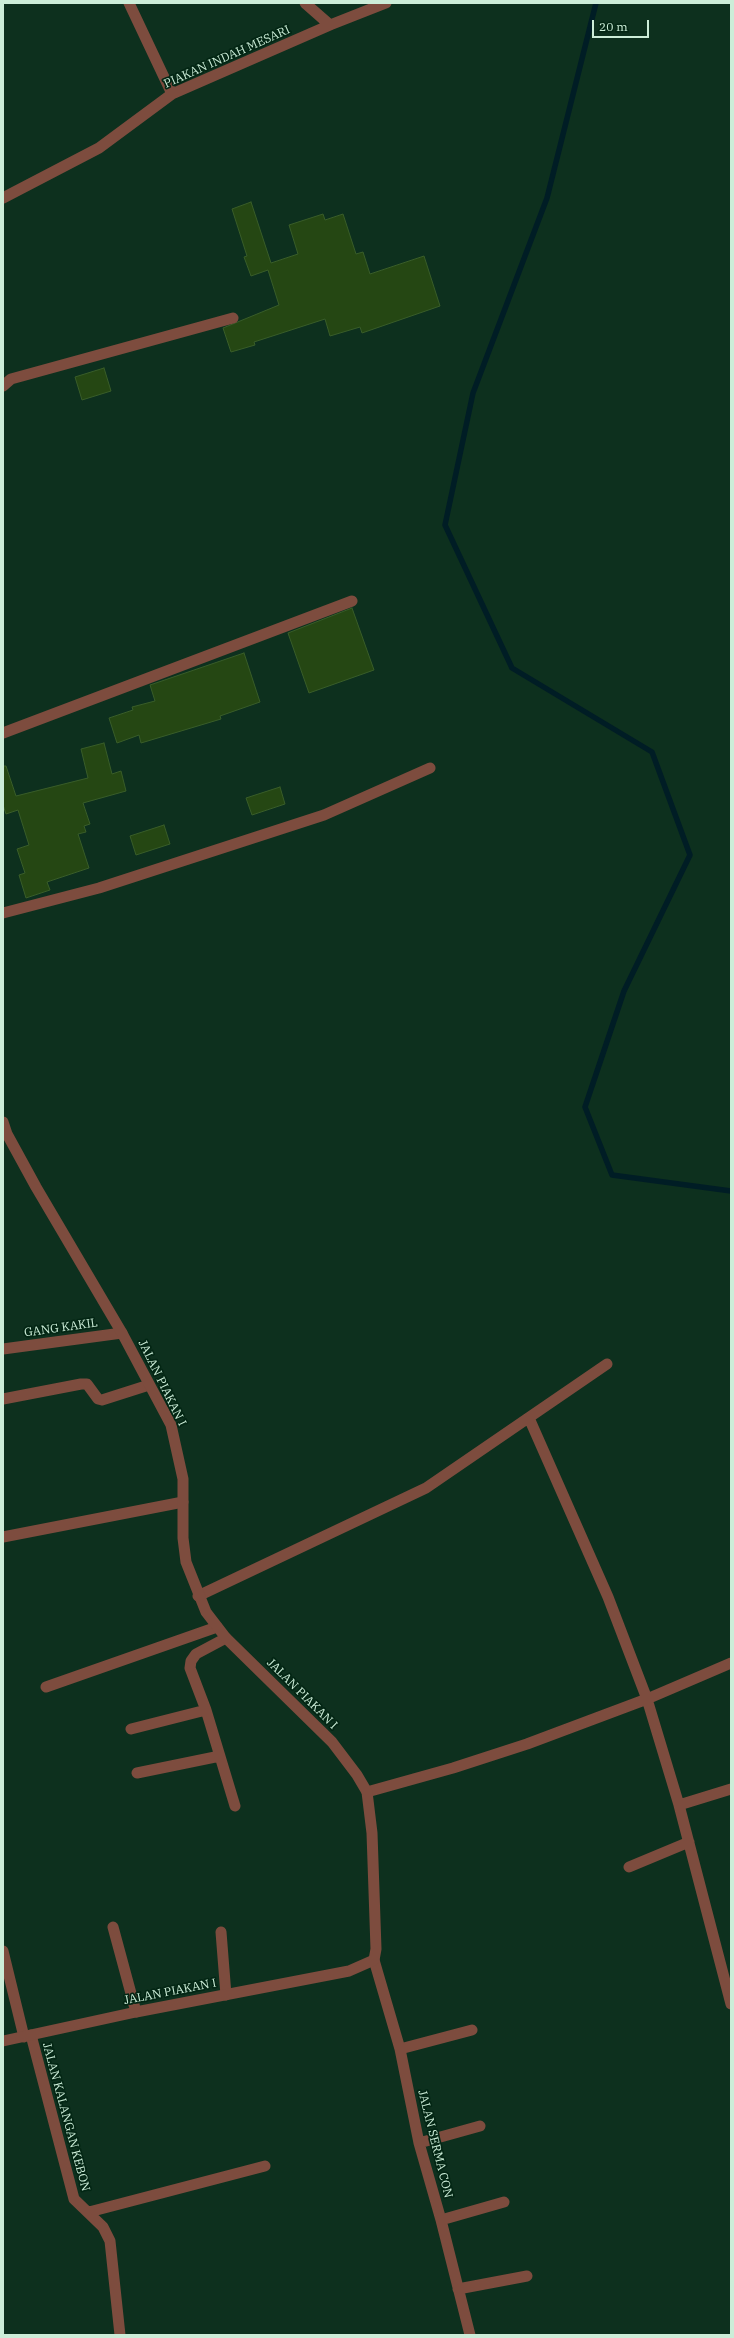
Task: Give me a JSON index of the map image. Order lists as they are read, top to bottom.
{
  "streets": {
    "street": [
      "PIAKAN INDAH MESARI",
      "GANG KAKIL",
      "JALAN PIAKAN I",
      "JALAN KALANGAN KEBON",
      "JALAN SERMA CON"
    ]
  },
  "crossings": [
    ["GANG KAKIL", "JALAN PIAKAN I"],
    ["JALAN PIAKAN I", "JALAN KALANGAN KEBON"],
    ["JALAN PIAKAN I", "JALAN SERMA CON"]
  ],
  "scale_bar": "20 m"
}
